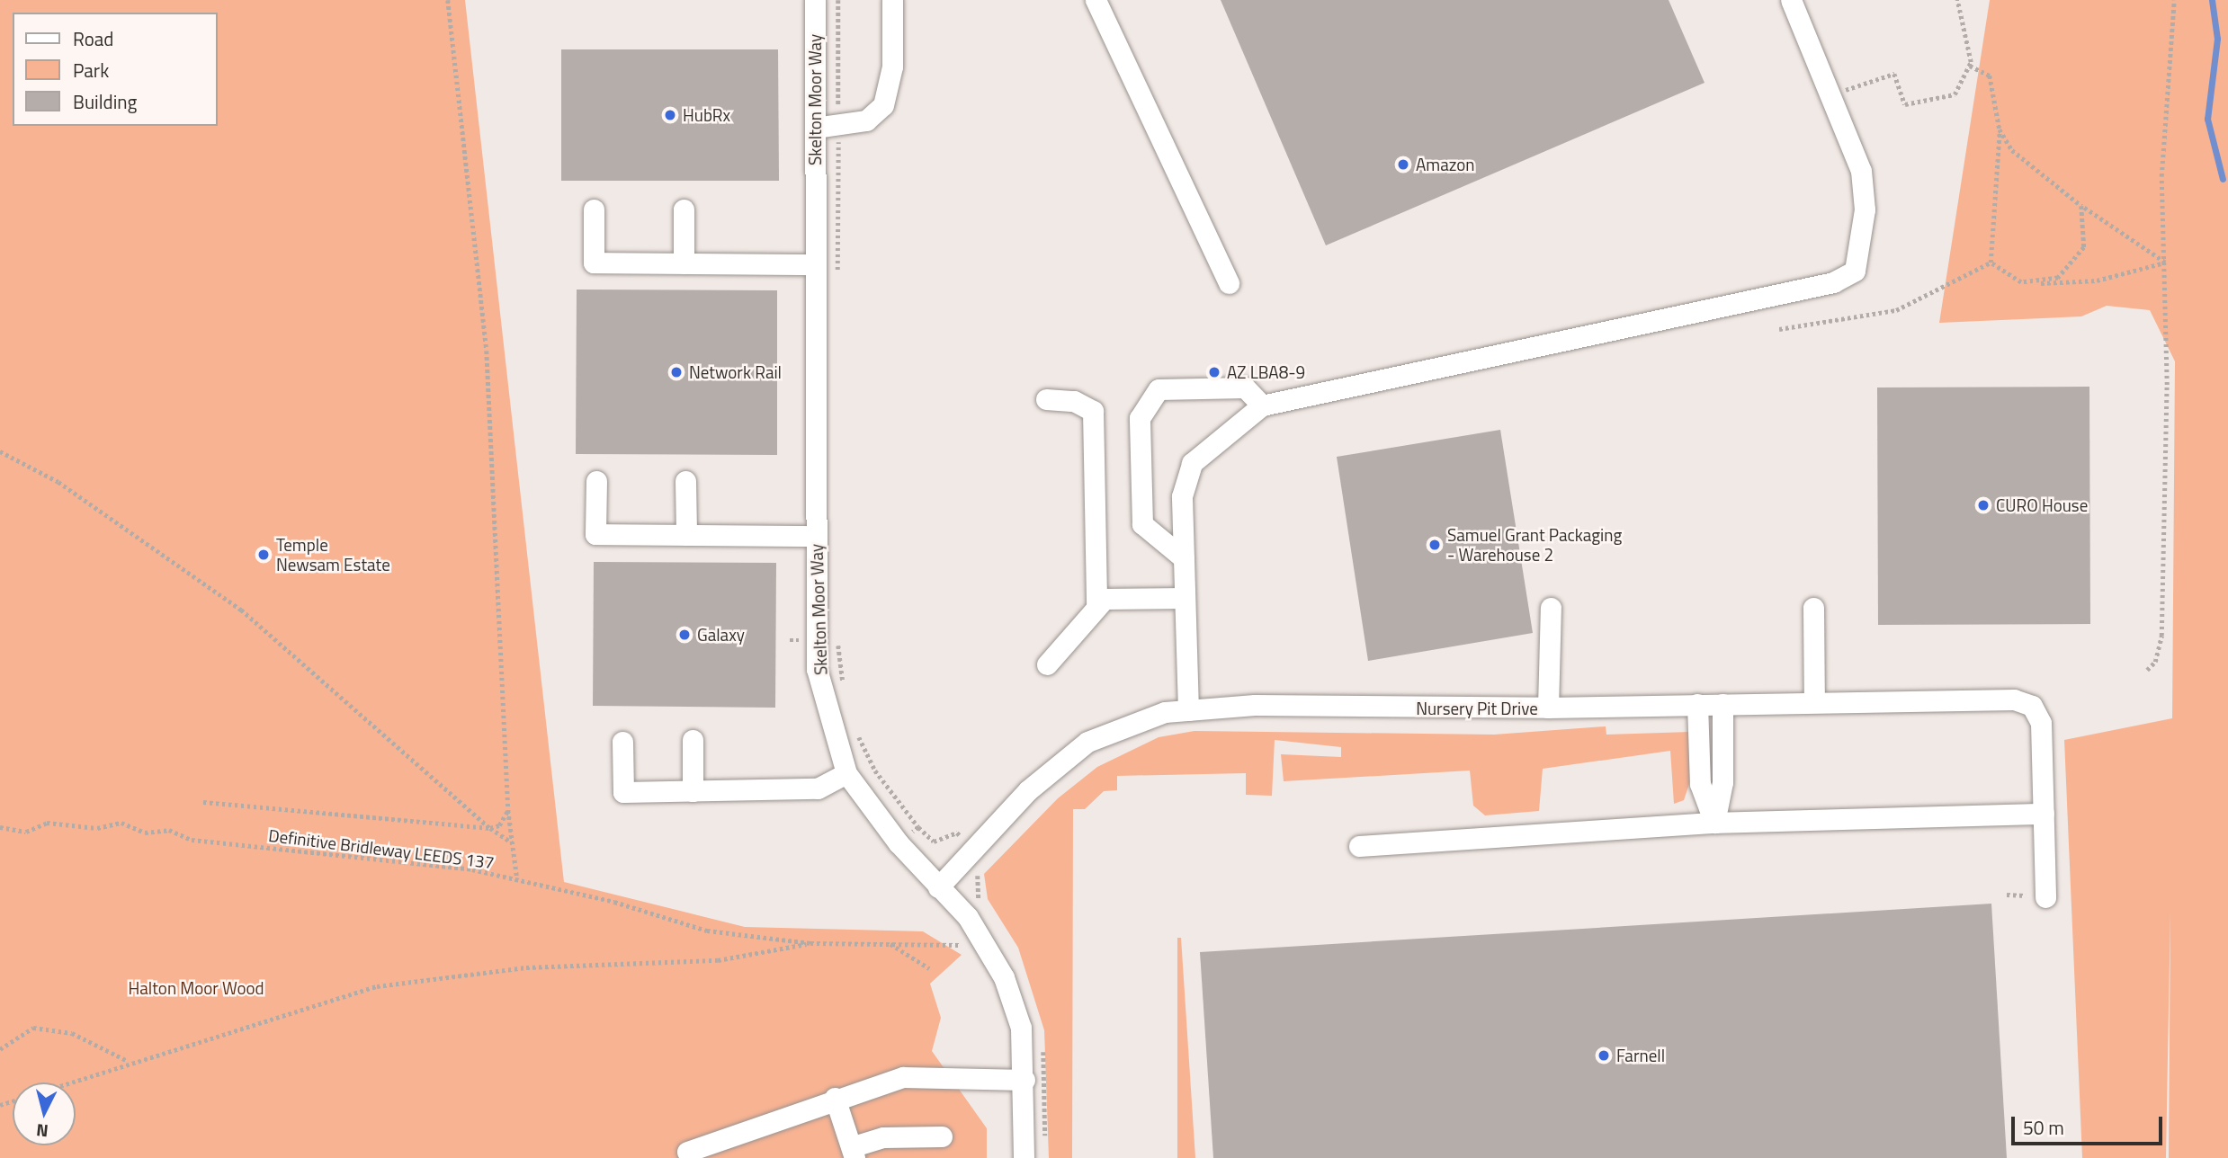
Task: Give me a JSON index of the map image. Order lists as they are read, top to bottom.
{
  "streets": {
    "street": ["Skelton Moor Way", "Nursery Pit Drive"],
    "path": ["Definitive Bridleway LEEDS 137"]
  },
  "crossings": [
    ["Skelton Moor Way", "Nursery Pit Drive"],
    ["Skelton Moor Way", "Definitive Bridleway LEEDS 137"]
  ],
  "parks": ["Halton Moor Wood"],
  "places": [
    "HubRx",
    "Amazon",
    "Network Rail",
    "AZ LBA8-9",
    "CURO House",
    "Samuel Grant Packaging - Warehouse 2",
    "Temple Newsam Estate",
    "Galaxy",
    "Farnell"
  ],
  "legend": ["Road", "Park", "Building"],
  "scale_bar": "50 m",
  "north": "bottom"
}
